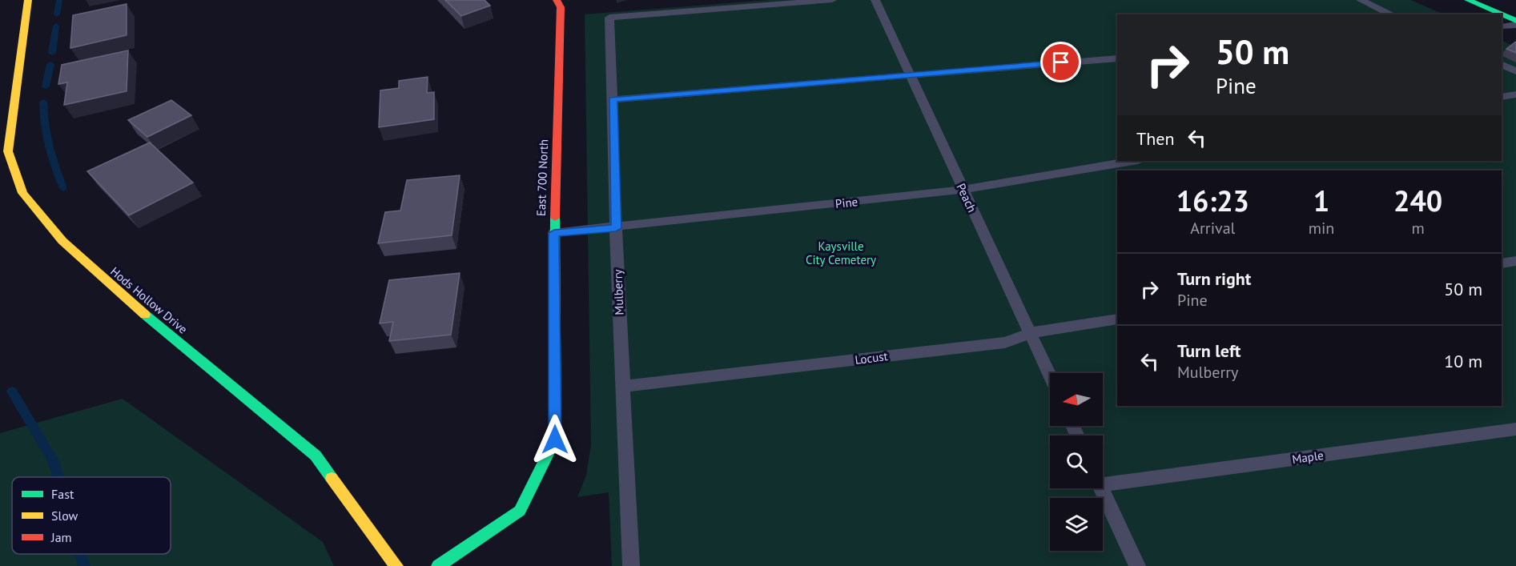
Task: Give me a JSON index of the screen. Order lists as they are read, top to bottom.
{
  "streets": {
    "street": ["East 700 North", "Hods Hollow Drive"],
    "lane": [
      "Peach",
      "Pine",
      "Mulberry",
      "Locust",
      "Maple"
    ]
  },
  "crossings": [
    ["East 700 North", "Pine"],
    ["Peach", "Pine"],
    ["Peach", "Locust"],
    ["Pine", "Mulberry"],
    ["Mulberry", "Locust"]
  ],
  "parks": ["Kaysville City Cemetery"],
  "legend": ["Fast", "Slow", "Jam"],
  "north": "left",
  "page": {
    "turn": ["50 m", "Pine"],
    "then": "Then",
    "eta": [
      "16:23",
      "Arrival",
      "1",
      "min",
      "240",
      "m"
    ],
    "list": [
      {
        "name": "Turn right",
        "note": "Pine",
        "value": "50 m"
      },
      {
        "name": "Turn left",
        "note": "Mulberry",
        "value": "10 m"
      }
    ]
  }
}
